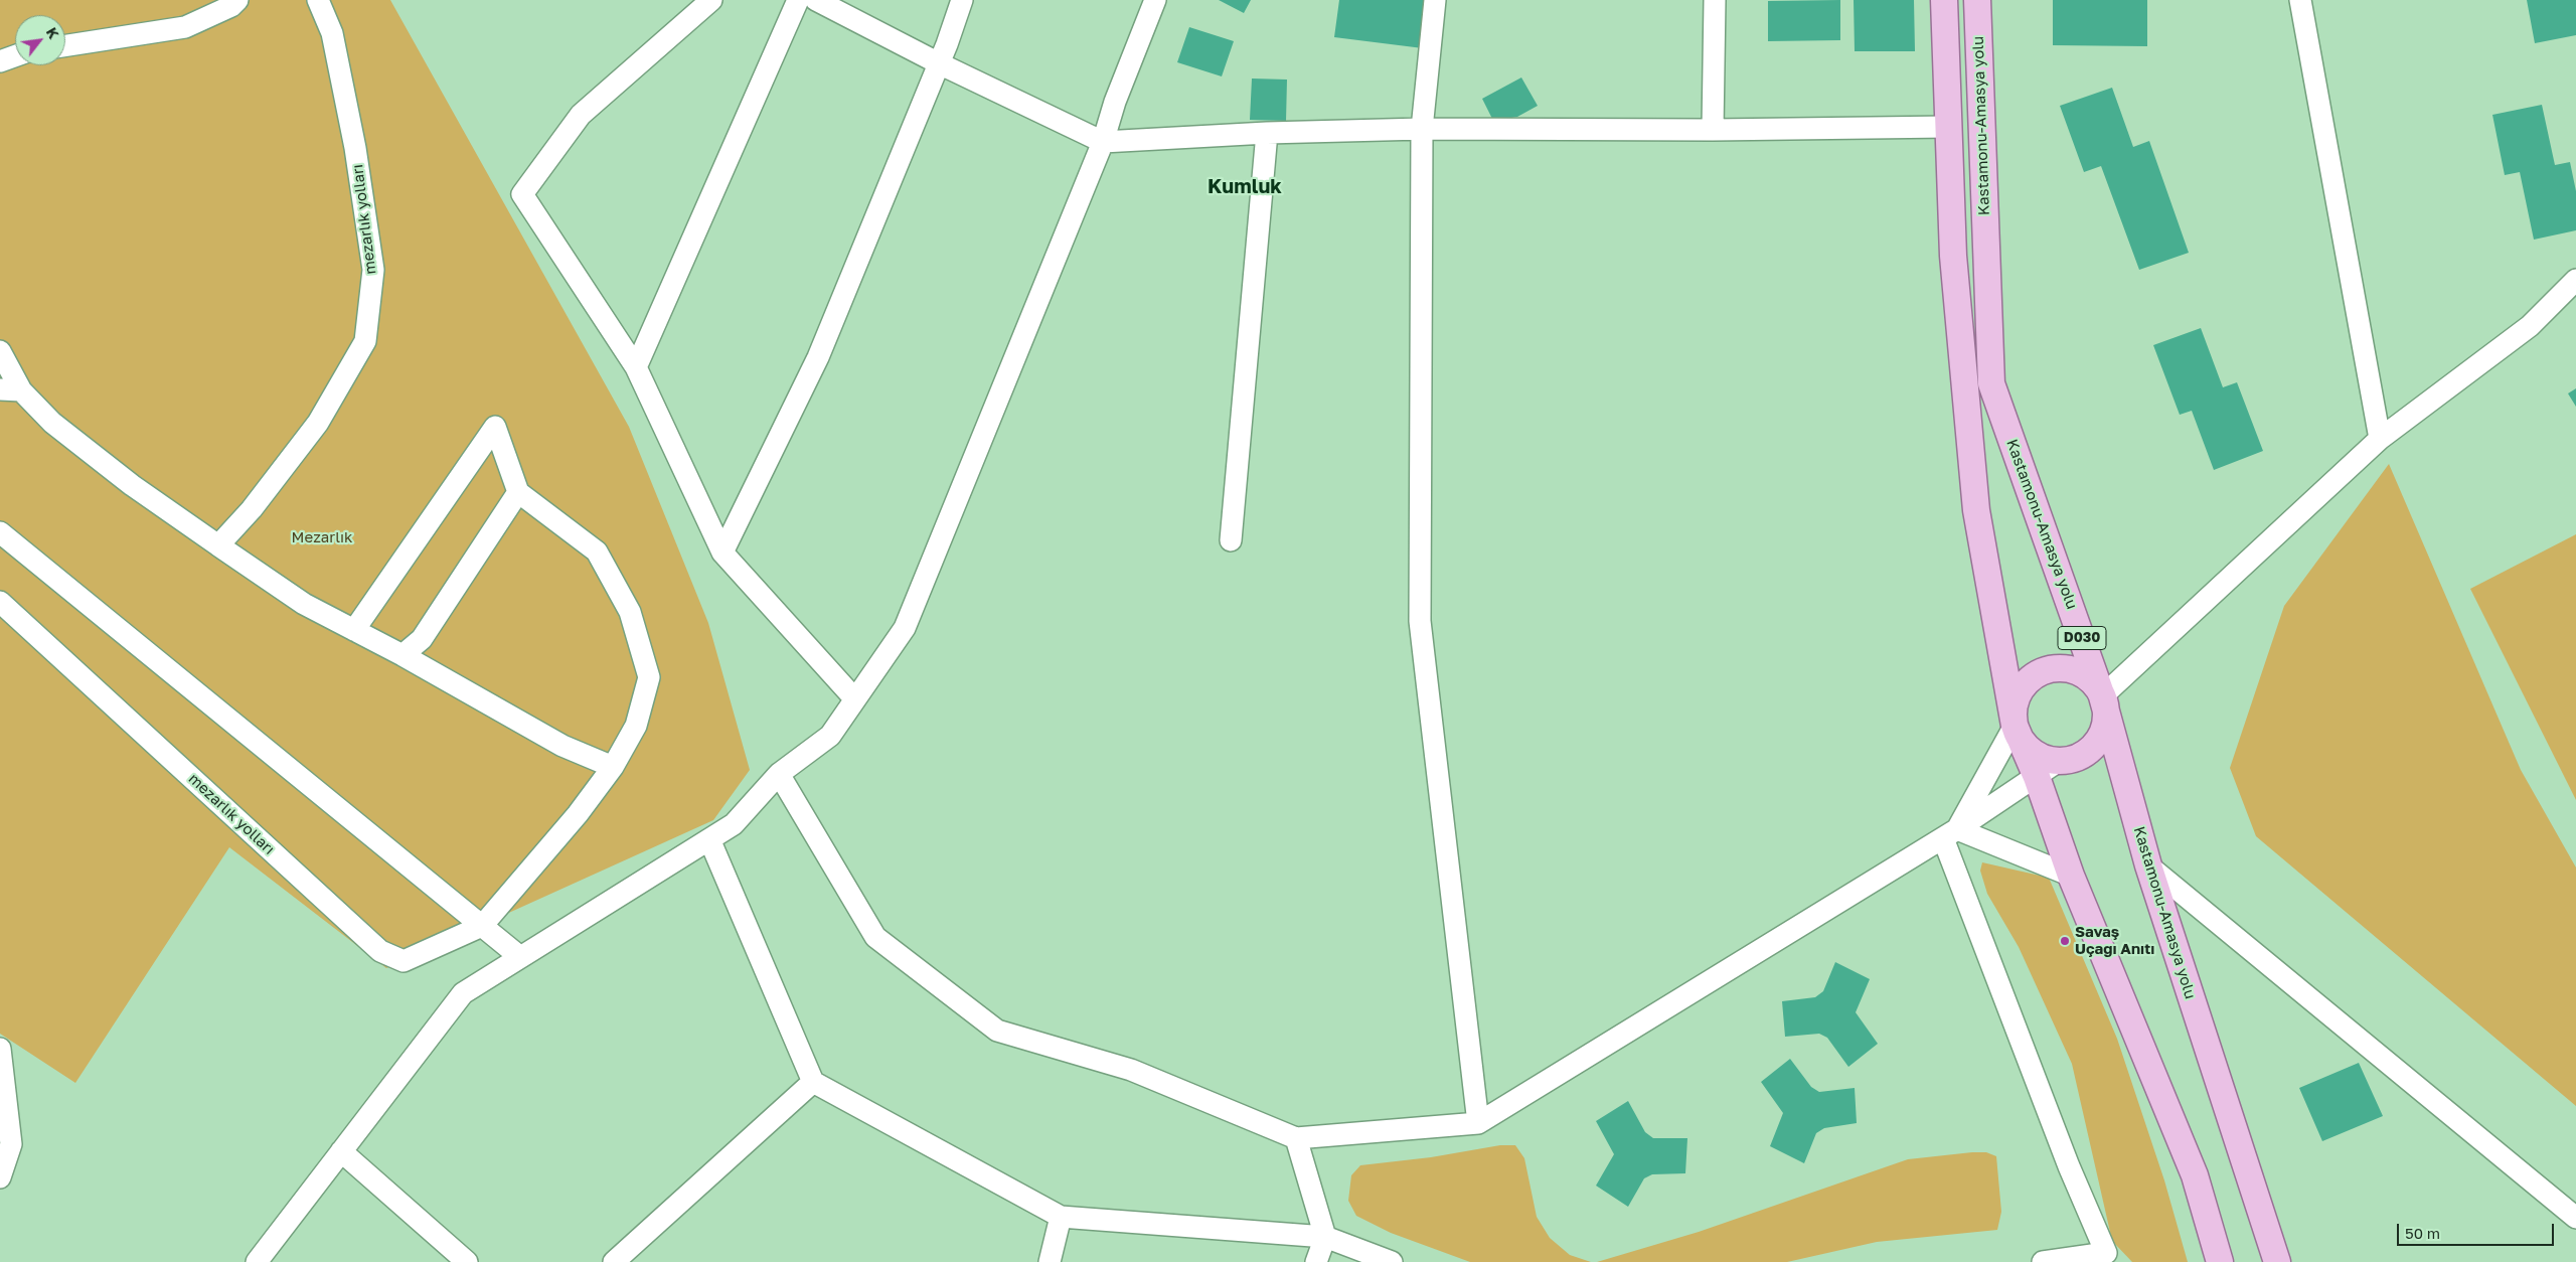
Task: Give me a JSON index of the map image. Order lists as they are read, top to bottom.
{
  "streets": {
    "main road": ["Kastamonu-Amasya yolu", "D030"],
    "street": ["mezarlık yolları"]
  },
  "districts": ["Kumluk"],
  "parks": ["Mezarlık"],
  "places": ["Savaş Uçağı Anıtı"],
  "scale_bar": "50 m",
  "north": "top right"
}
